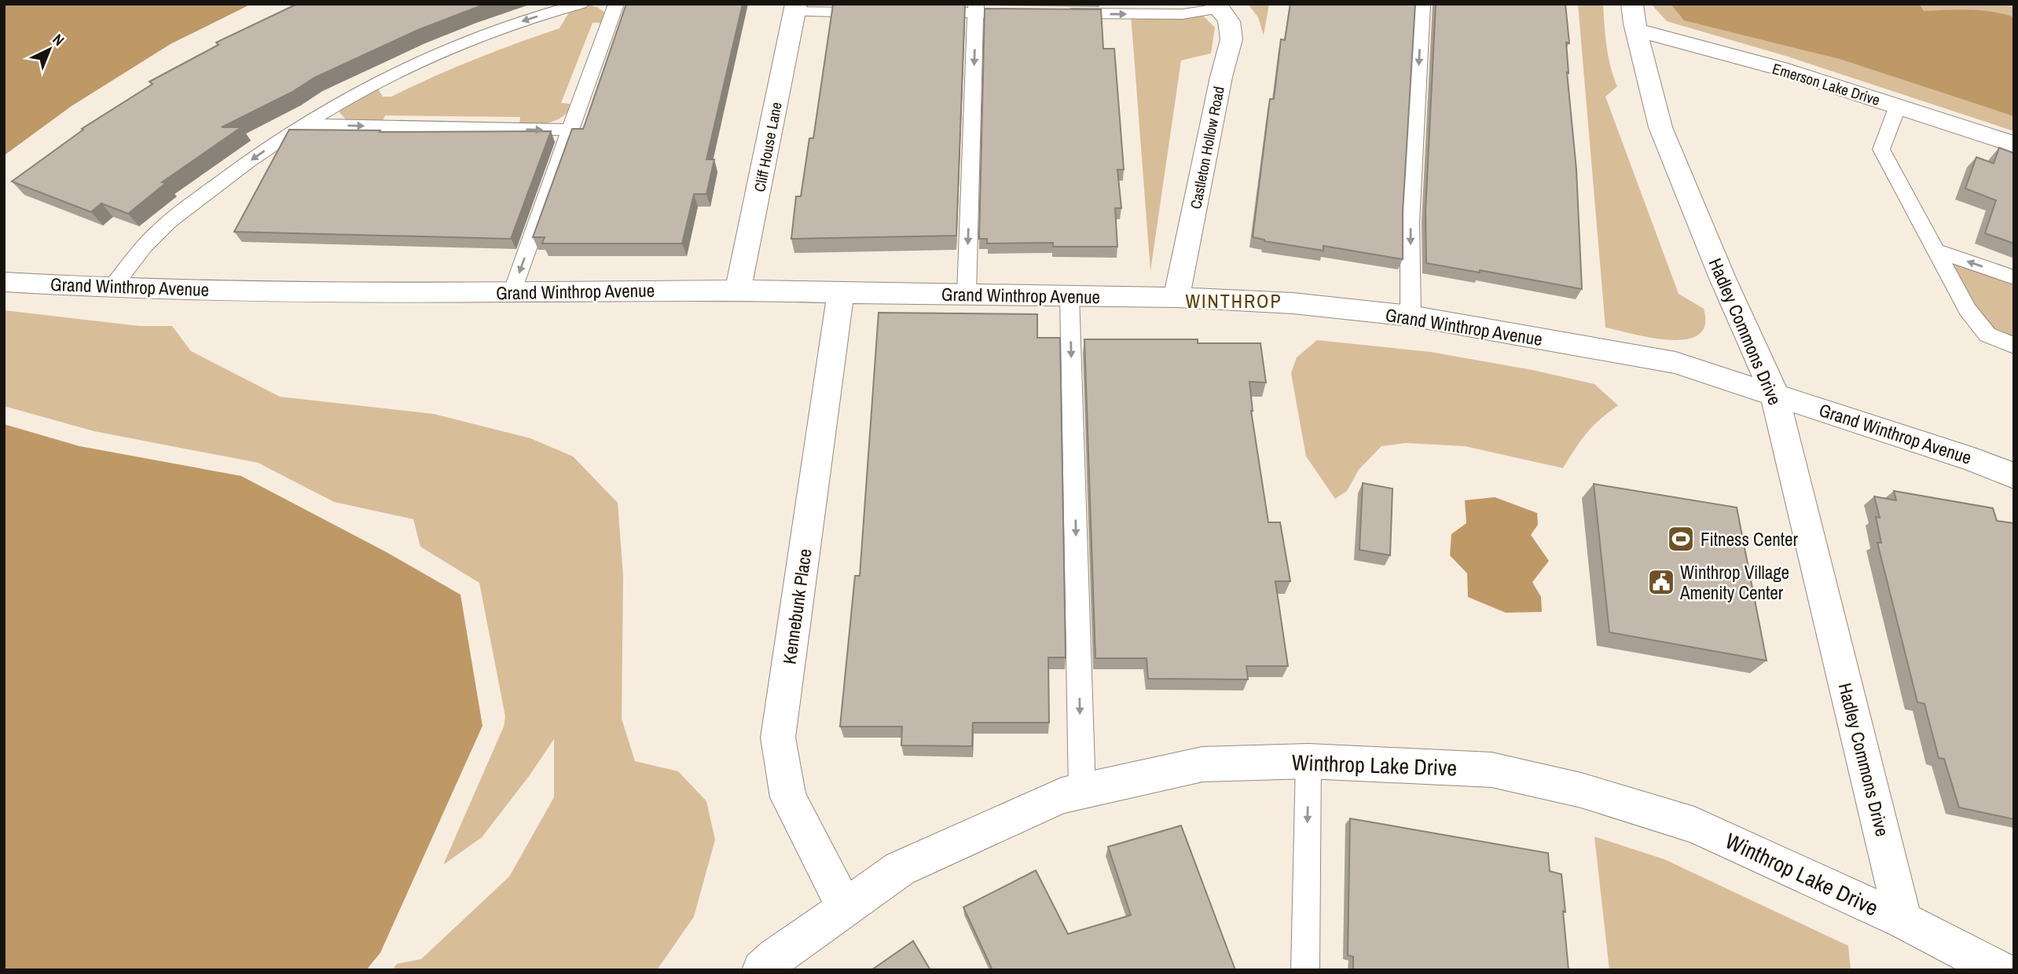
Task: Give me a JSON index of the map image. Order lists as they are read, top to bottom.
{
  "streets": {
    "street": [
      "Emerson Lake Drive",
      "Cliff House Lane",
      "Castleton Hollow Road",
      "Grand Winthrop Avenue",
      "Hadley Commons Drive",
      "Kennebunk Place",
      "Winthrop Lake Drive"
    ]
  },
  "crossings": [
    ["Emerson Lake Drive", "Hadley Commons Drive"],
    ["Cliff House Lane", "Grand Winthrop Avenue"],
    ["Castleton Hollow Road", "Grand Winthrop Avenue"],
    ["Grand Winthrop Avenue", "Hadley Commons Drive"],
    ["Grand Winthrop Avenue", "Kennebunk Place"],
    ["Hadley Commons Drive", "Winthrop Lake Drive"],
    ["Kennebunk Place", "Winthrop Lake Drive"]
  ],
  "districts": ["WINTHROP"],
  "places": {
    "sports": ["Fitness Center"],
    "public building": ["Winthrop Village Amenity Center"]
  },
  "north": "top right"
}
